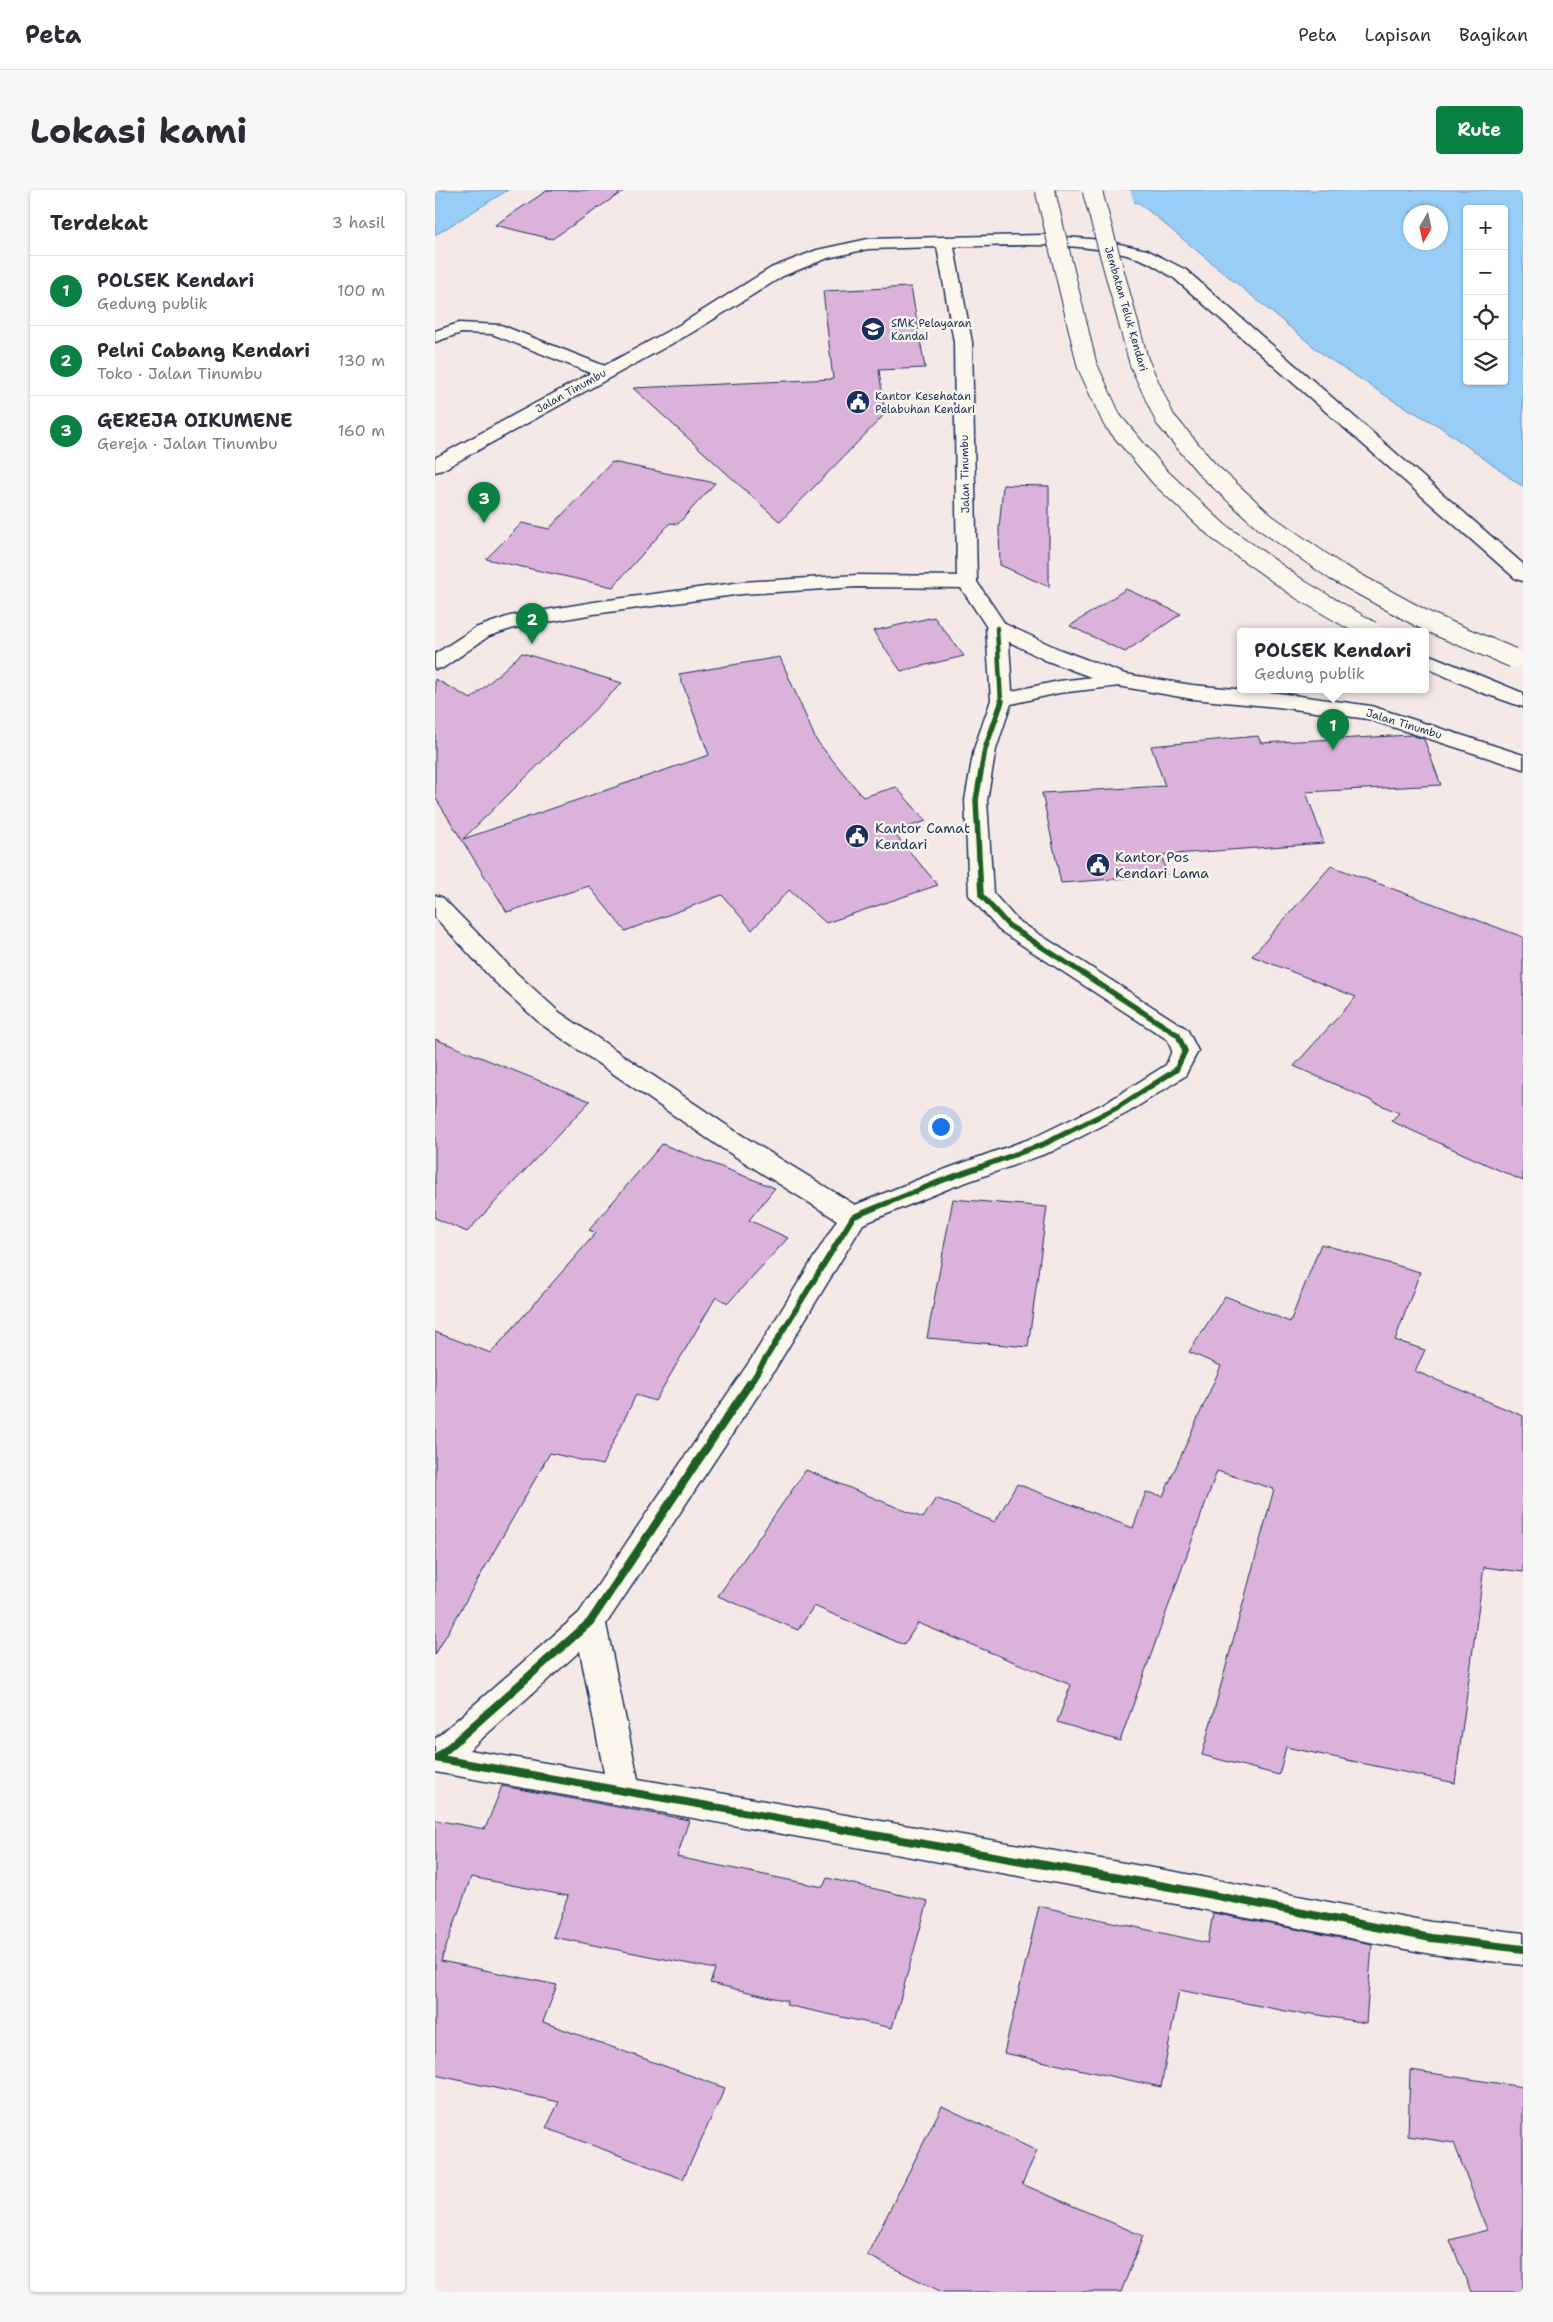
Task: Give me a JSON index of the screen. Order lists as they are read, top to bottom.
{
  "streets": {
    "main road": ["Jembatan Teluk Kendari", "Jalan Tinumbu"]
  },
  "places": {
    "school or university": ["SMK Pelayaran Kandai"],
    "public building": ["Kantor Kesehatan Pelabuhan Kendari", "Kantor Camat Kendari", "Kantor Pos Kendari Lama"]
  },
  "north": "bottom",
  "page": {
    "header": "Peta",
    "nav": ["Peta", "Lapisan", "Bagikan"],
    "buttons": "Rute",
    "title": "Lokasi kami",
    "heading": ["Terdekat", "3 hasil"],
    "map_buttons": ["+", "−"],
    "list": [
      {
        "mark": "1",
        "name": "POLSEK Kendari",
        "note": "Gedung publik",
        "value": "100 m"
      },
      {
        "mark": "2",
        "name": "Pelni Cabang Kendari",
        "note": "Toko · Jalan Tinumbu",
        "value": "130 m"
      },
      {
        "mark": "3",
        "name": "GEREJA OIKUMENE",
        "note": "Gereja · Jalan Tinumbu",
        "value": "160 m"
      }
    ],
    "pins": ["3", "2", "1"],
    "popup": ["POLSEK Kendari", "Gedung publik"]
  }
}
